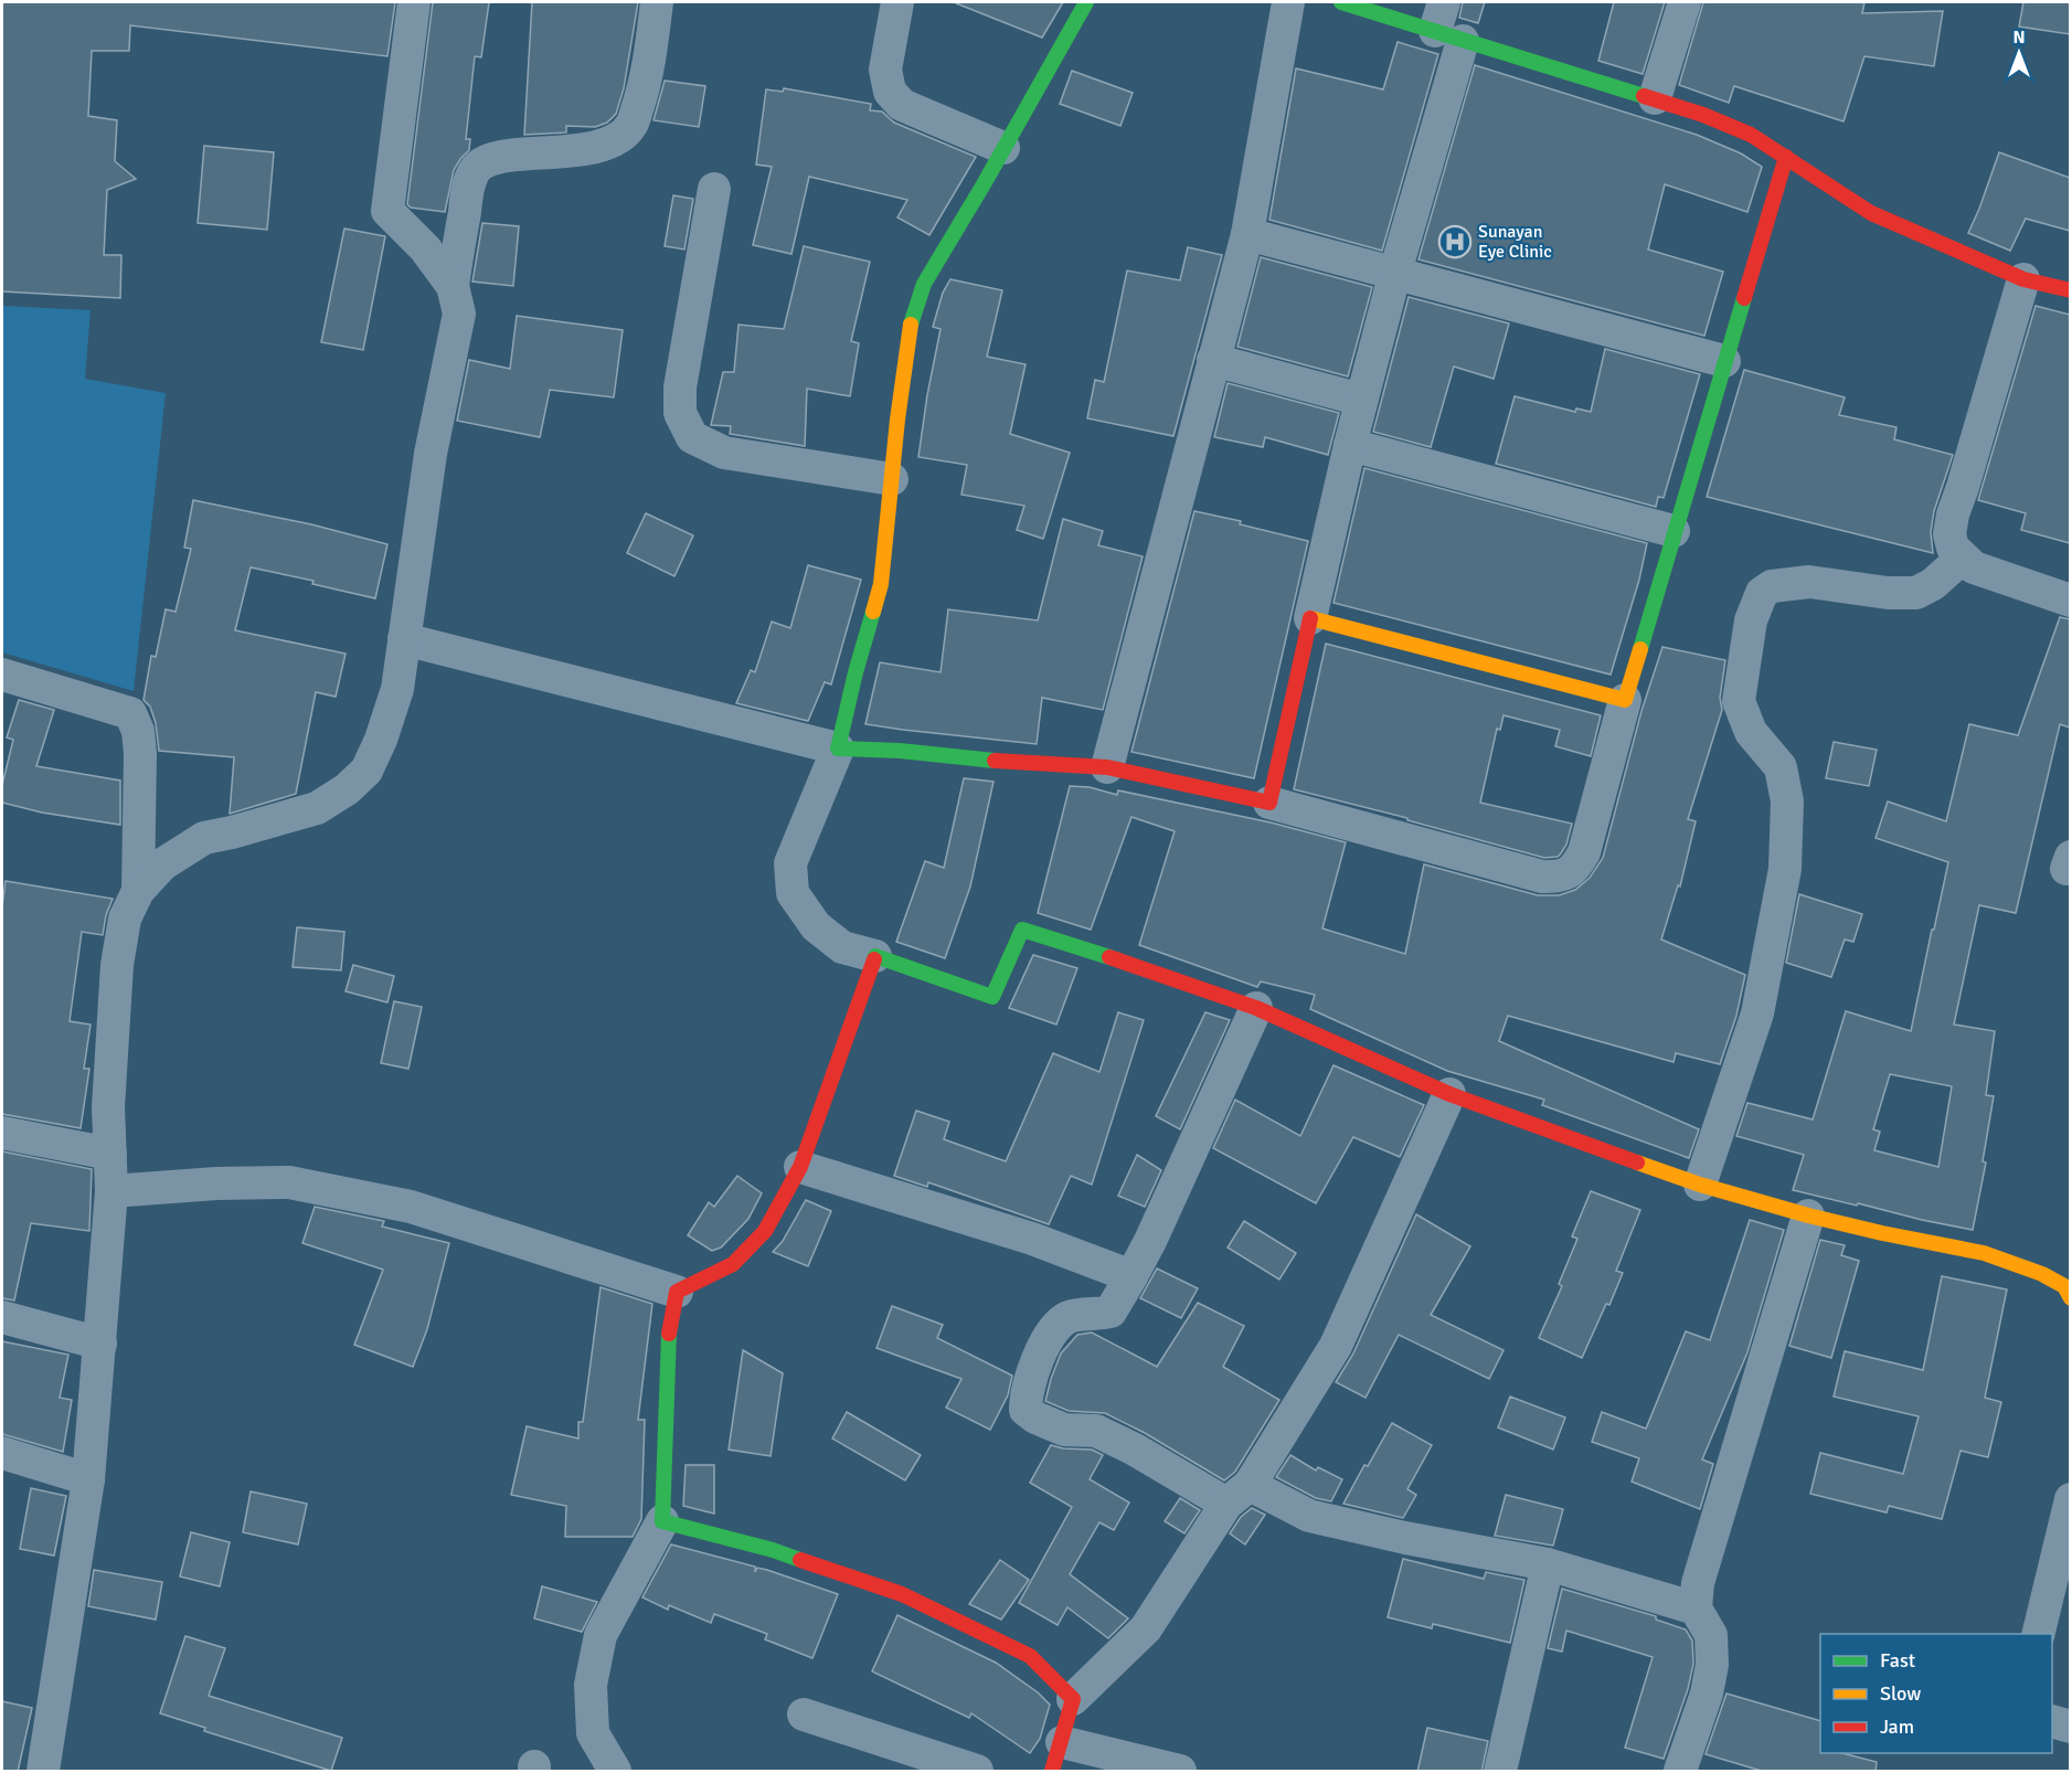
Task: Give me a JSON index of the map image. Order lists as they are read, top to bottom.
{
  "places": {
    "hospital": ["Sunayan Eye Clinic"]
  },
  "legend": ["Fast", "Slow", "Jam"],
  "north": "top"
}
